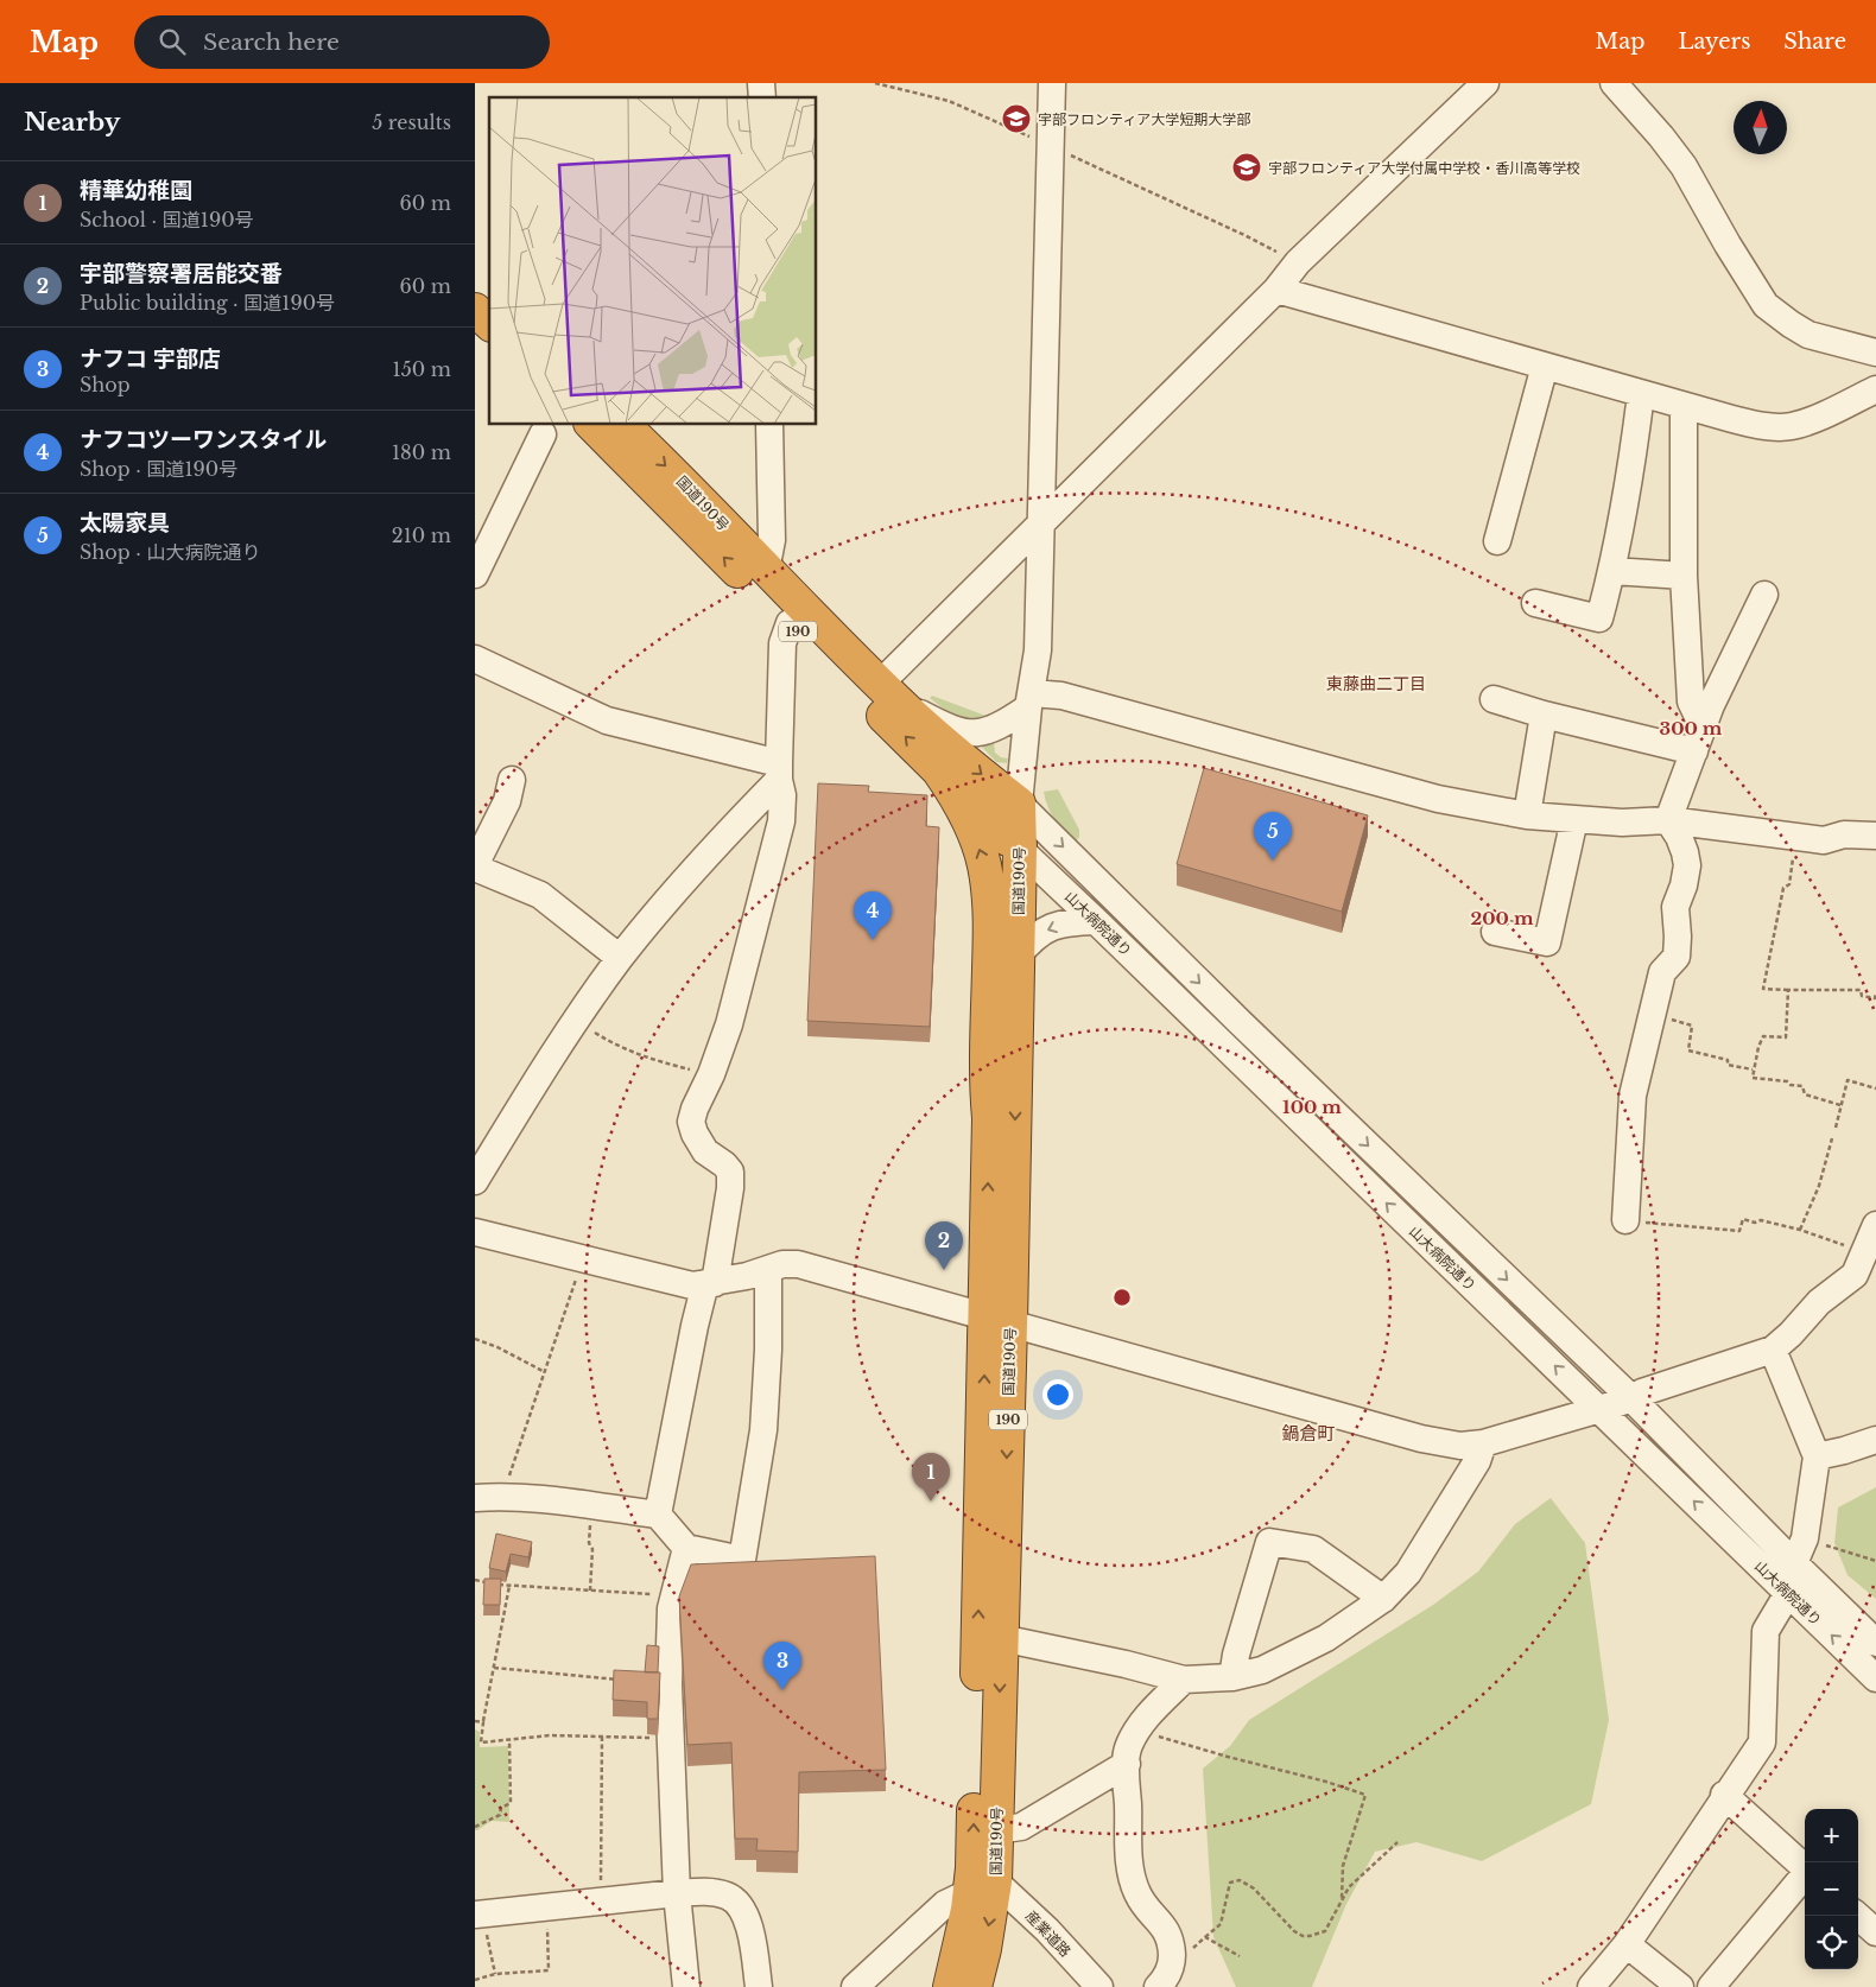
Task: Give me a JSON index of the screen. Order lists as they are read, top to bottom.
{
  "streets": {
    "highway": ["国道190号", "190"],
    "street": ["山大病院通り", "産業道路"]
  },
  "crossings": [
    ["国道190号", "山大病院通り"],
    ["国道190号", "産業道路"]
  ],
  "districts": ["東藤曲二丁目", "鍋倉町"],
  "places": {
    "school or university": ["宇部フロンティア大学短期大学部", "宇部フロンティア大学付属中学校・香川高等学校"]
  },
  "north": "top",
  "page": {
    "header": "Map",
    "search": "Search here",
    "nav": ["Map", "Layers", "Share"],
    "heading": ["Nearby", "5 results"],
    "list": [
      {
        "mark": "1",
        "name": "精華幼稚園",
        "note": "School · 国道190号",
        "value": "60 m"
      },
      {
        "mark": "2",
        "name": "宇部警察署居能交番",
        "note": "Public building · 国道190号",
        "value": "60 m"
      },
      {
        "mark": "3",
        "name": "ナフコ 宇部店",
        "note": "Shop",
        "value": "150 m"
      },
      {
        "mark": "4",
        "name": "ナフコツーワンスタイル",
        "note": "Shop · 国道190号",
        "value": "180 m"
      },
      {
        "mark": "5",
        "name": "太陽家具",
        "note": "Shop · 山大病院通り",
        "value": "210 m"
      }
    ],
    "pins": [
      "5",
      "4",
      "2",
      "1",
      "3"
    ],
    "map_buttons": ["+", "−"]
  },
  "rings": ["300 m", "200 m", "100 m"]
}
